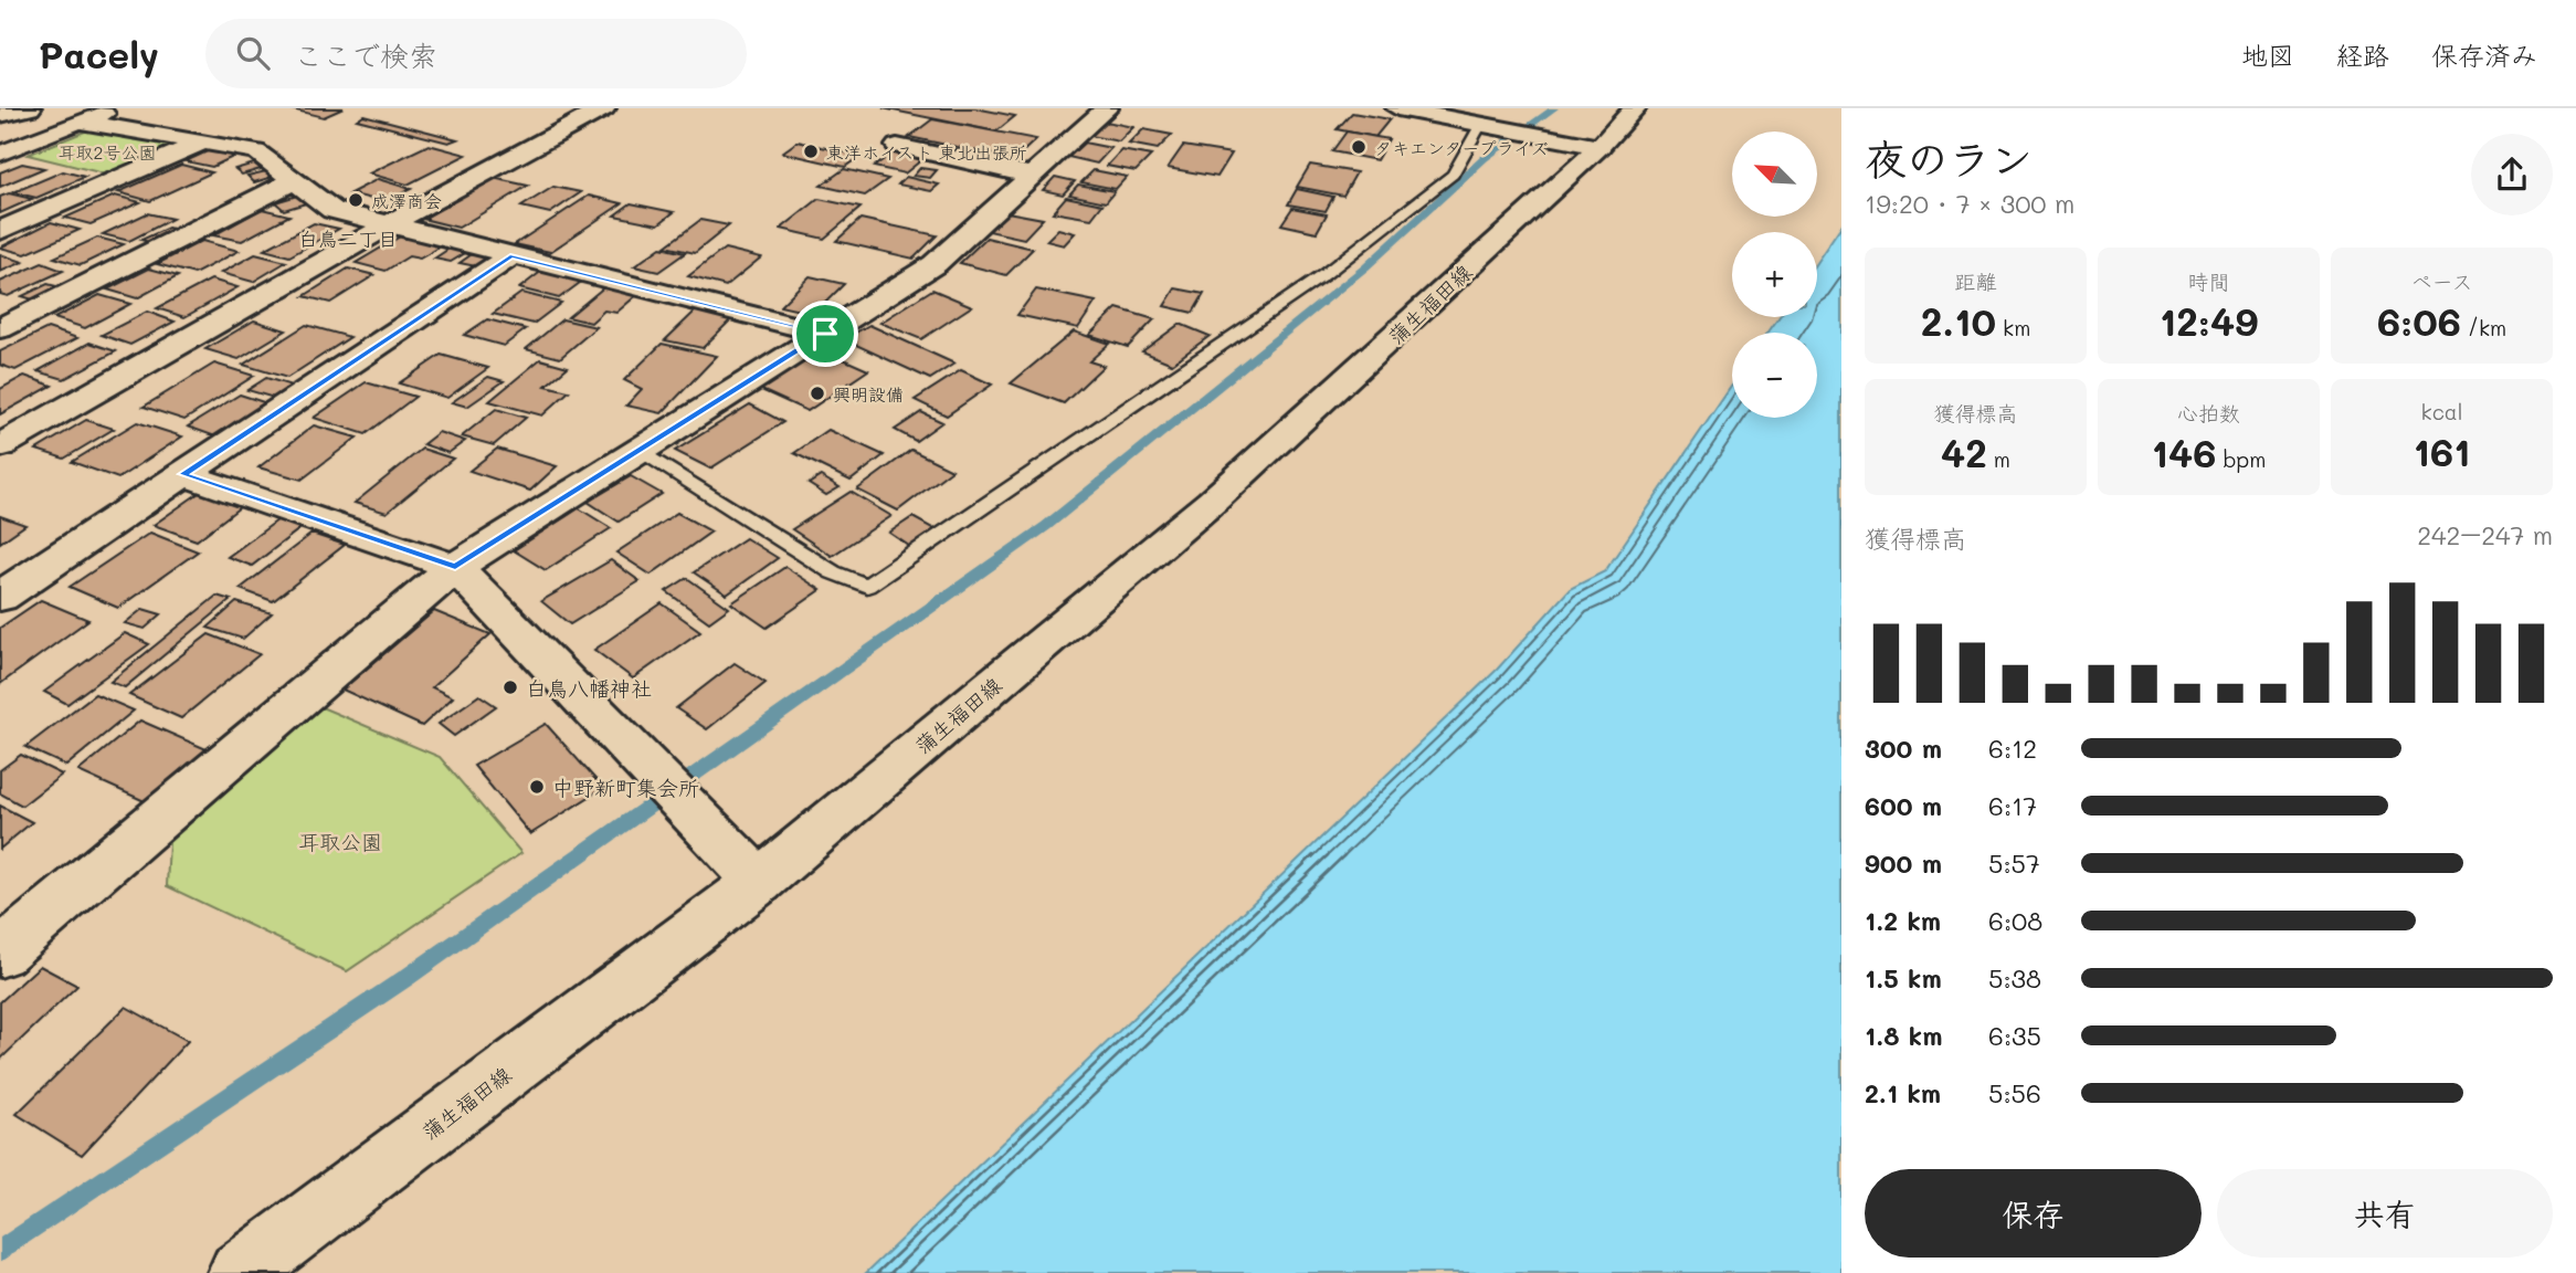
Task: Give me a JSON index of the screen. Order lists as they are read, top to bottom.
{
  "streets": {
    "street": ["蒲生福田線"]
  },
  "districts": ["白鳥二丁目"],
  "parks": ["耳取2号公園", "耳取公園"],
  "places": [
    "タキエンタープライズ",
    "東洋ホイスト 東北出張所",
    "成澤商会",
    "興明設備",
    "白鳥八幡神社",
    "中野新町集会所"
  ],
  "north": "top left",
  "page": {
    "header": "Pacely",
    "search": "ここで検索",
    "nav": ["地図", "経路", "保存済み"],
    "heading": ["夜のラン", "19:20 · 7 × 300 m"],
    "map_buttons": ["+", "−"],
    "stats": [
      ["距離", "2.10 km"],
      ["時間", "12:49"],
      ["ペース", "6:06 /km"],
      ["獲得標高", "42 m"],
      ["心拍数", "146 bpm"],
      ["kcal", "161"]
    ],
    "chart": ["獲得標高", "242–247 m"],
    "list": [
      {
        "name": "300 m",
        "note": "6:12"
      },
      {
        "name": "600 m",
        "note": "6:17"
      },
      {
        "name": "900 m",
        "note": "5:57"
      },
      {
        "name": "1.2 km",
        "note": "6:08"
      },
      {
        "name": "1.5 km",
        "note": "5:38"
      },
      {
        "name": "1.8 km",
        "note": "6:35"
      },
      {
        "name": "2.1 km",
        "note": "5:56"
      }
    ],
    "buttons": ["保存", "共有"]
  }
}
